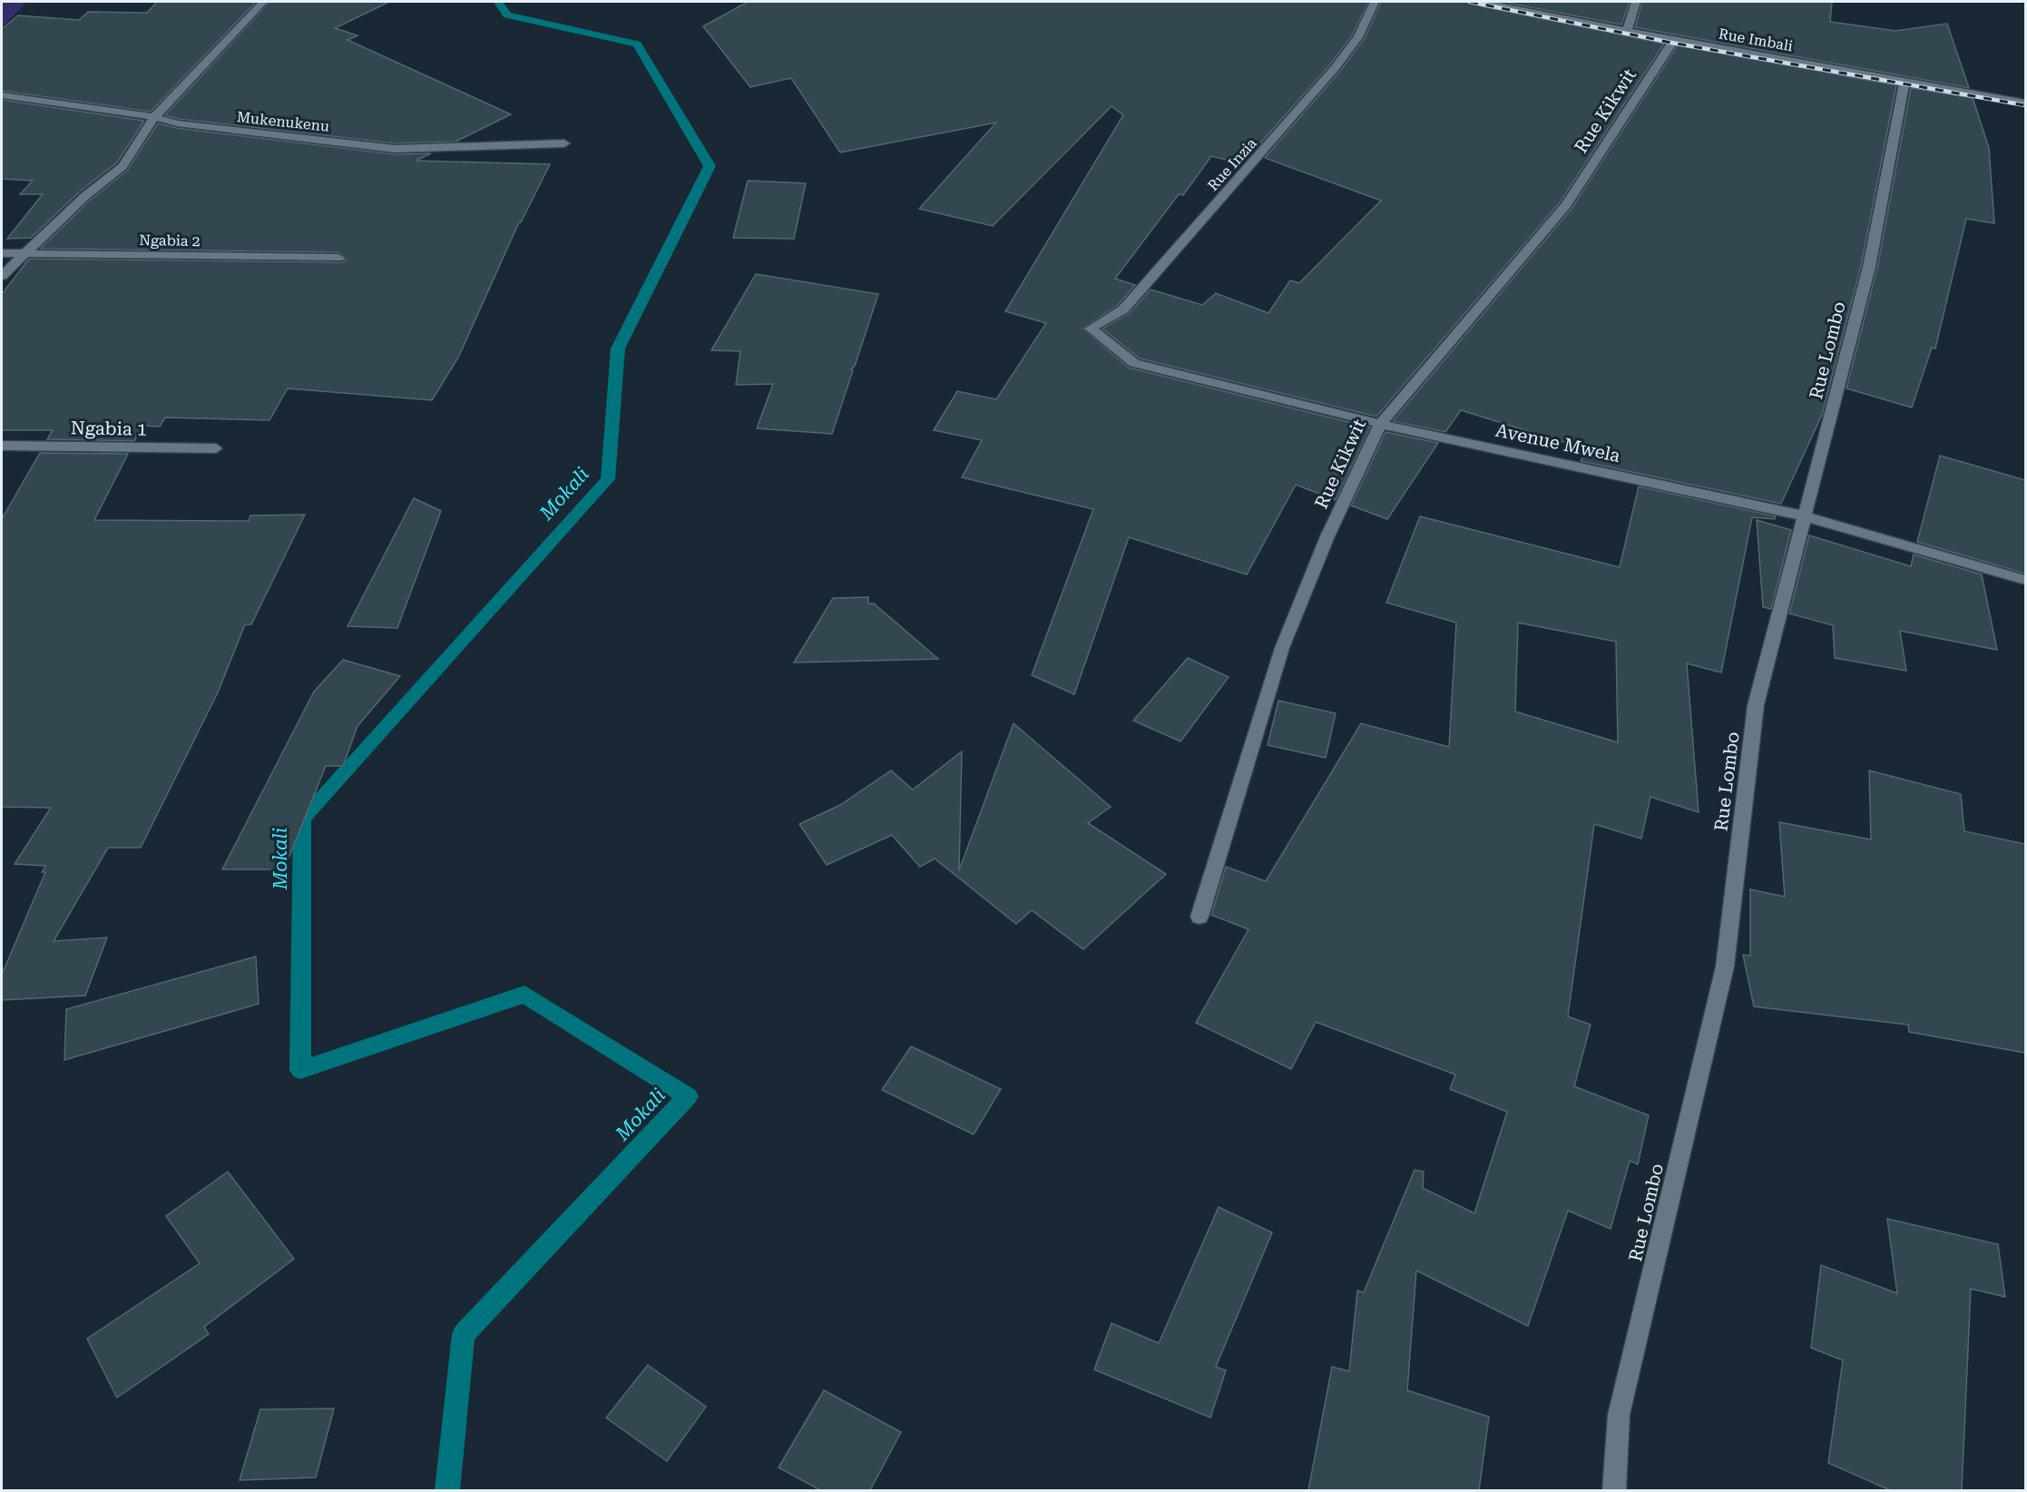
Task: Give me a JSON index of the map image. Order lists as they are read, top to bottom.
{
  "streets": {
    "street": [
      "Rue Imbali",
      "Rue Kikwit",
      "Mukenukenu",
      "Rue Inzia",
      "Ngabia 2",
      "Rue Lombo",
      "Ngabia 1",
      "Avenue Mwela"
    ]
  },
  "crossings": [
    ["Rue Imbali", "Rue Kikwit"],
    ["Rue Imbali", "Rue Lombo"],
    ["Rue Kikwit", "Avenue Mwela"],
    ["Rue Inzia", "Avenue Mwela"],
    ["Rue Lombo", "Avenue Mwela"]
  ],
  "water": ["Mokali"]
}
